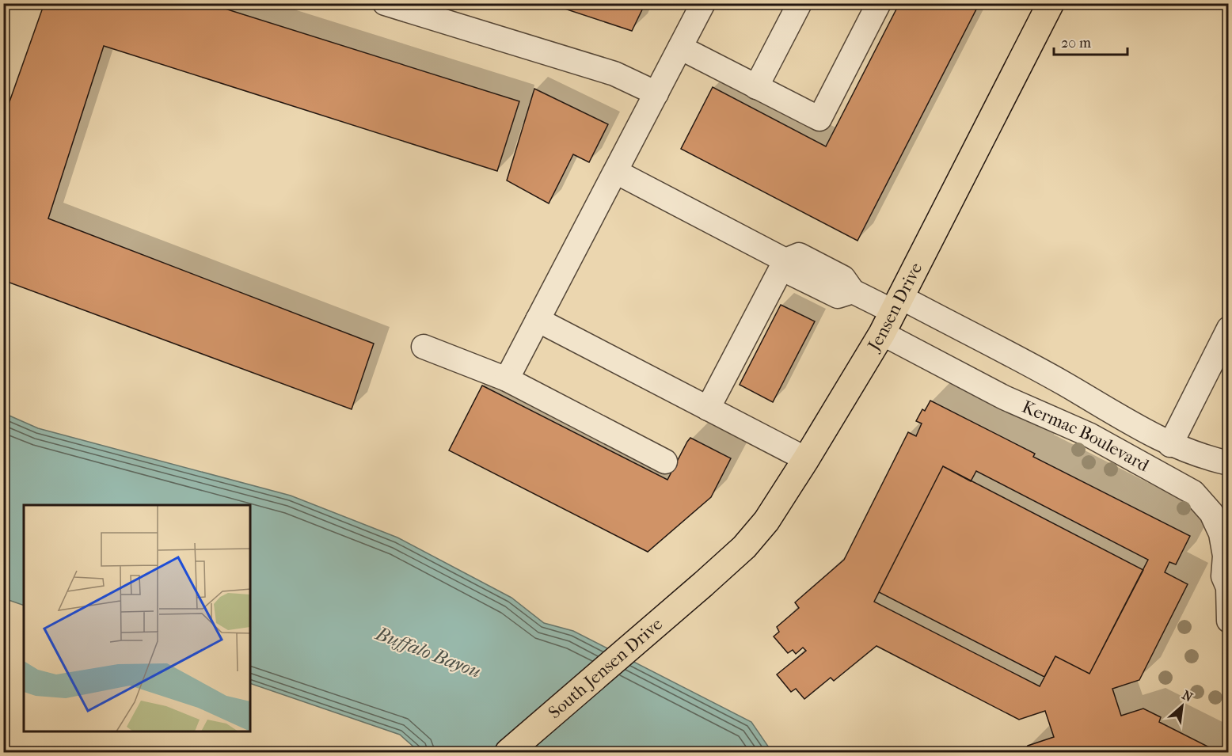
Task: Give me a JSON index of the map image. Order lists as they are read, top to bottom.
{
  "streets": {
    "main road": ["Jensen Drive", "South Jensen Drive"],
    "street": ["Kermac Boulevard"]
  },
  "crossings": [
    ["Jensen Drive", "Kermac Boulevard"],
    ["Jensen Drive", "South Jensen Drive"]
  ],
  "water": ["Buffalo Bayou"],
  "scale_bar": "20 m",
  "north": "top right"
}
